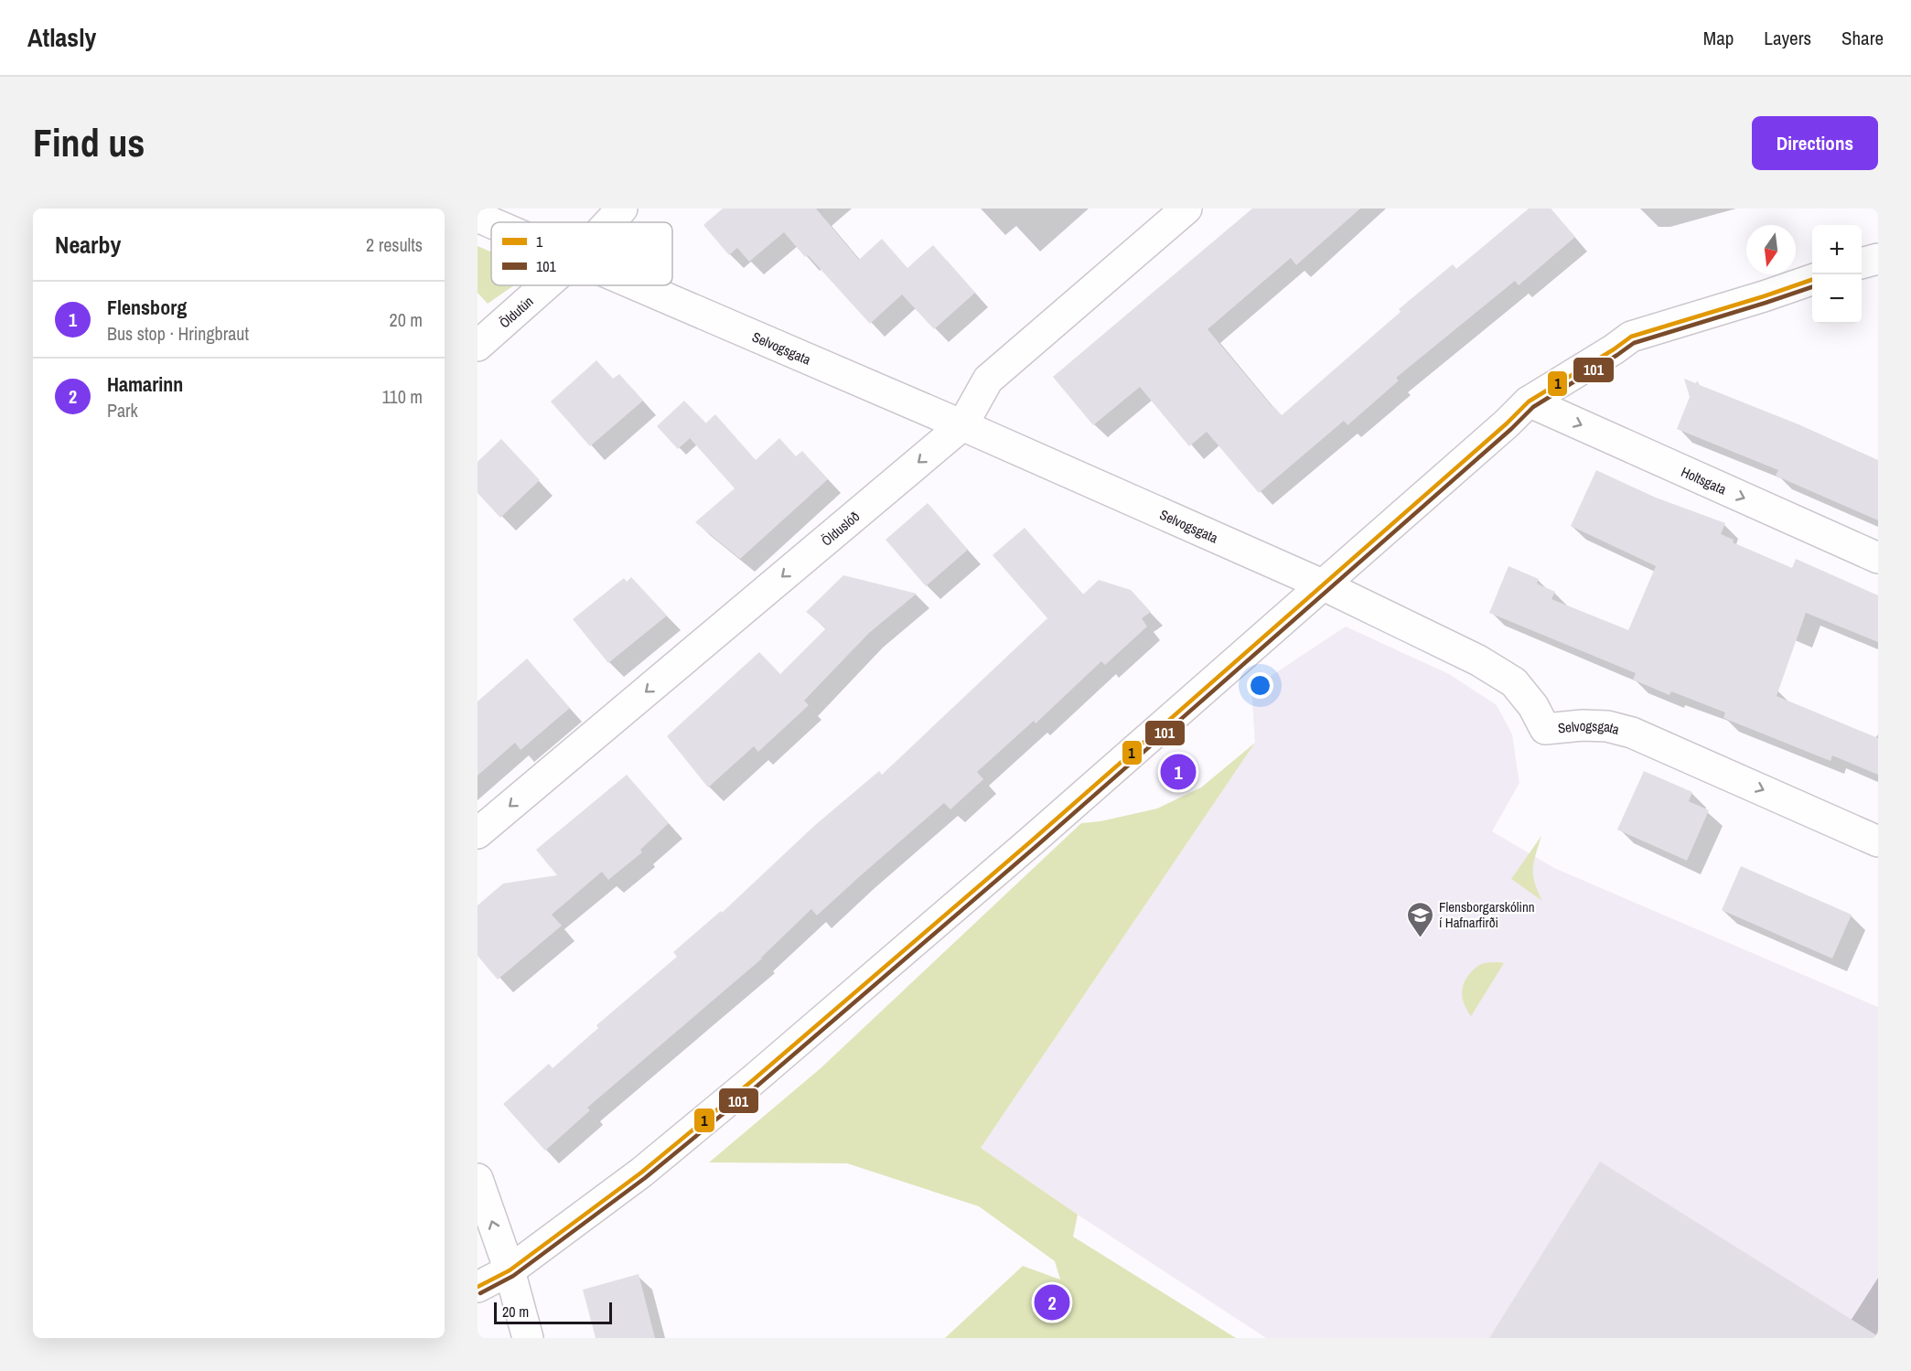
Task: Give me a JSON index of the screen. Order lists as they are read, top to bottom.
{
  "streets": {
    "street": [
      "Öldutún",
      "Selvogsgata",
      "Holtsgata",
      "Ölduslóð"
    ]
  },
  "crossings": [
    ["Selvogsgata", "Ölduslóð"]
  ],
  "one_way": ["Selvogsgata", "Holtsgata", "Ölduslóð"],
  "places": {
    "school or university": ["Flensborgarskólinn í Hafnarfirði"]
  },
  "lines": ["transit line 1", "transit line 101"],
  "legend": ["1", "101"],
  "scale_bar": "20 m",
  "north": "bottom",
  "page": {
    "header": "Atlasly",
    "nav": ["Map", "Layers", "Share"],
    "buttons": "Directions",
    "title": "Find us",
    "heading": ["Nearby", "2 results"],
    "map_buttons": ["+", "−"],
    "list": [
      {
        "mark": "1",
        "name": "Flensborg",
        "note": "Bus stop · Hringbraut",
        "value": "20 m"
      },
      {
        "mark": "2",
        "name": "Hamarinn",
        "note": "Park",
        "value": "110 m"
      }
    ],
    "pins": ["1", "2"],
    "scale": "20 m"
  }
}
